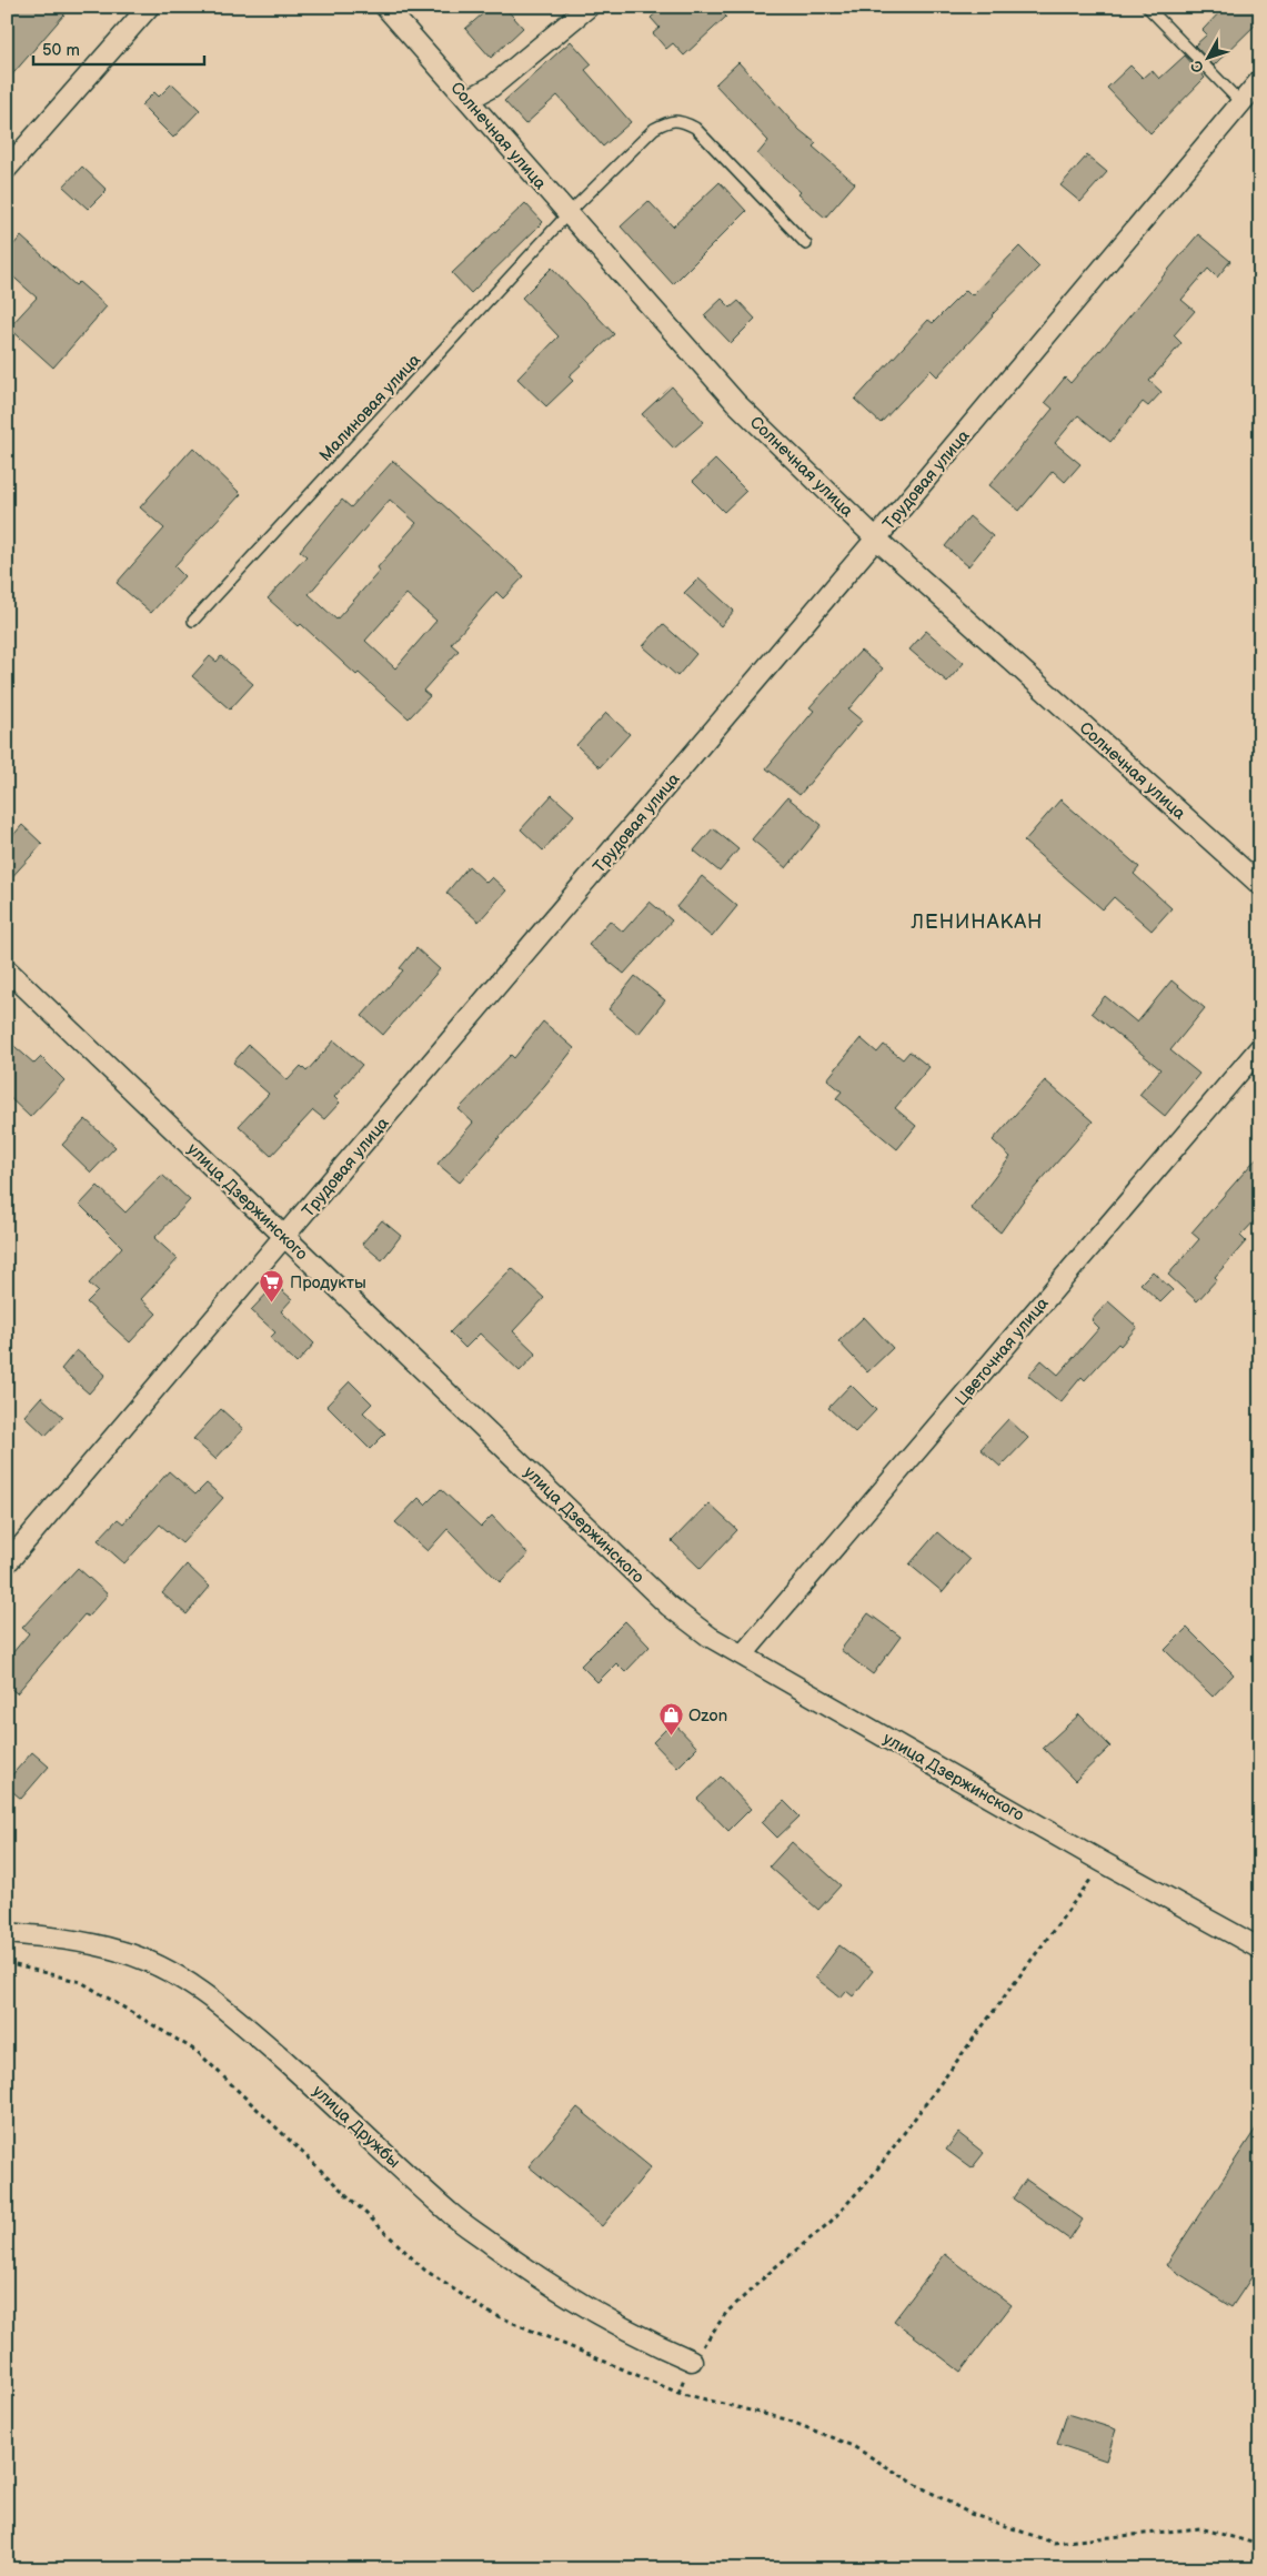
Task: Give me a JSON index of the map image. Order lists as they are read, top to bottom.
{
  "streets": {
    "street": [
      "Солнечная улица",
      "Трудовая улица",
      "улица Дзержинского",
      "Цветочная улица",
      "улица Дружбы"
    ],
    "lane": ["Малиновая улица"]
  },
  "crossings": [
    ["Солнечная улица", "Малиновая улица"],
    ["Солнечная улица", "Трудовая улица"],
    ["Трудовая улица", "улица Дзержинского"],
    ["улица Дзержинского", "Цветочная улица"]
  ],
  "districts": ["ЛЕНИНАКАН"],
  "places": {
    "supermarket": ["Продукты"],
    "shop": ["Ozon"]
  },
  "scale_bar": "50 m",
  "north": "bottom left"
}
